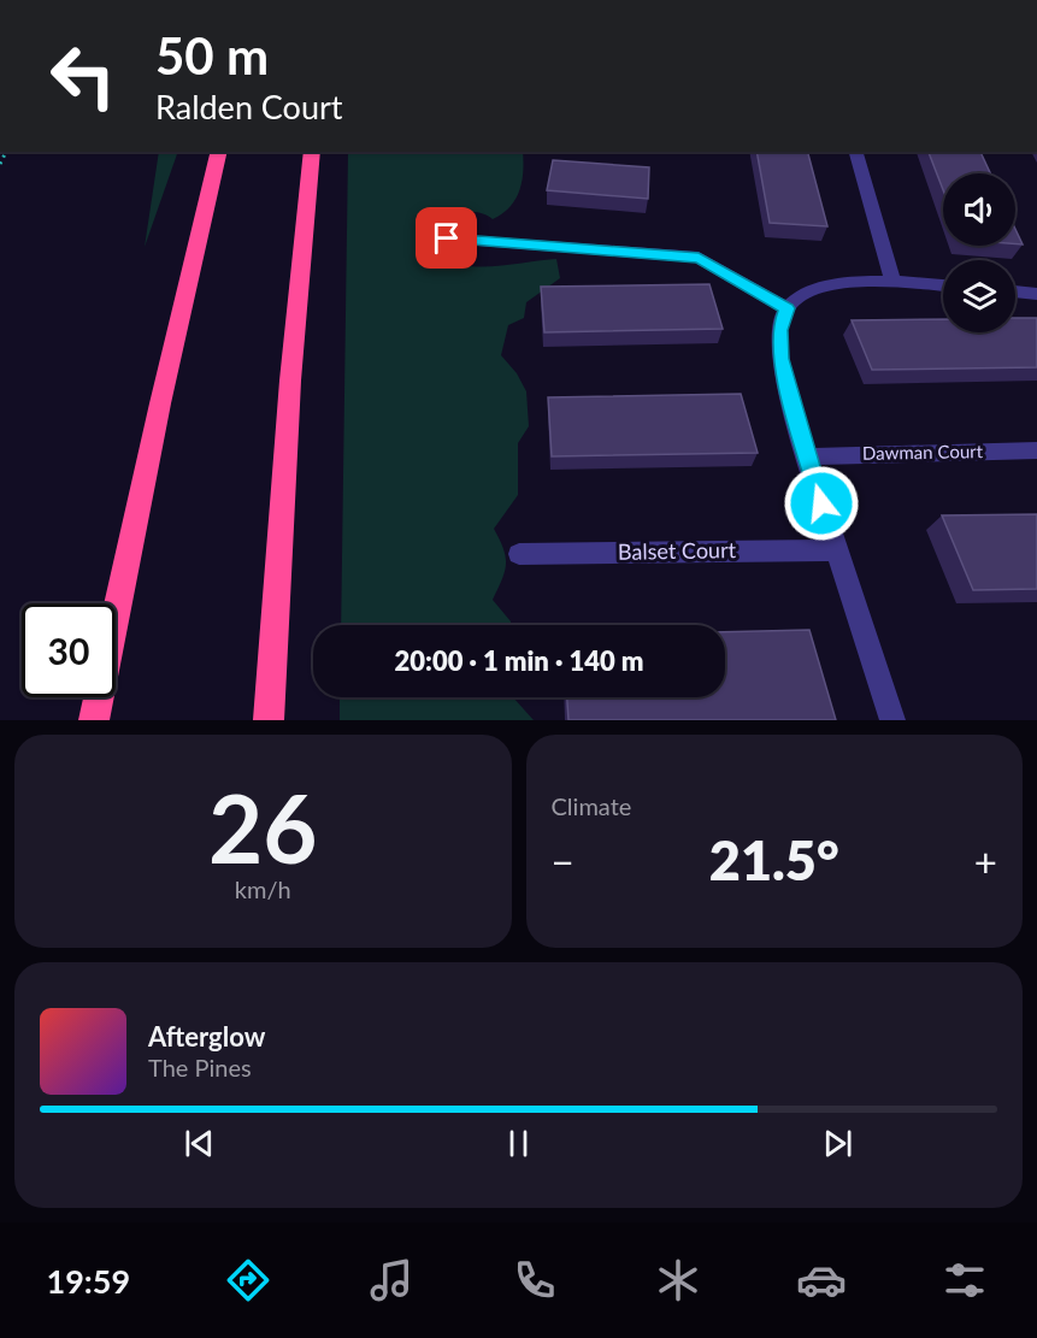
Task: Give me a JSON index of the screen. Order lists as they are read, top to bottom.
{
  "streets": {
    "street": ["Dawman Court", "Balset Court"]
  },
  "page": {
    "turn": ["50 m", "Ralden Court"],
    "limit": "30",
    "trip": "20:00 · 1 min · 140 m",
    "tile": [
      ["26", "km/h"],
      "Climate"
    ],
    "heat": ["−", "21.5°", "+"],
    "song": ["Afterglow", "The Pines"],
    "tabs": "19:59"
  }
}
